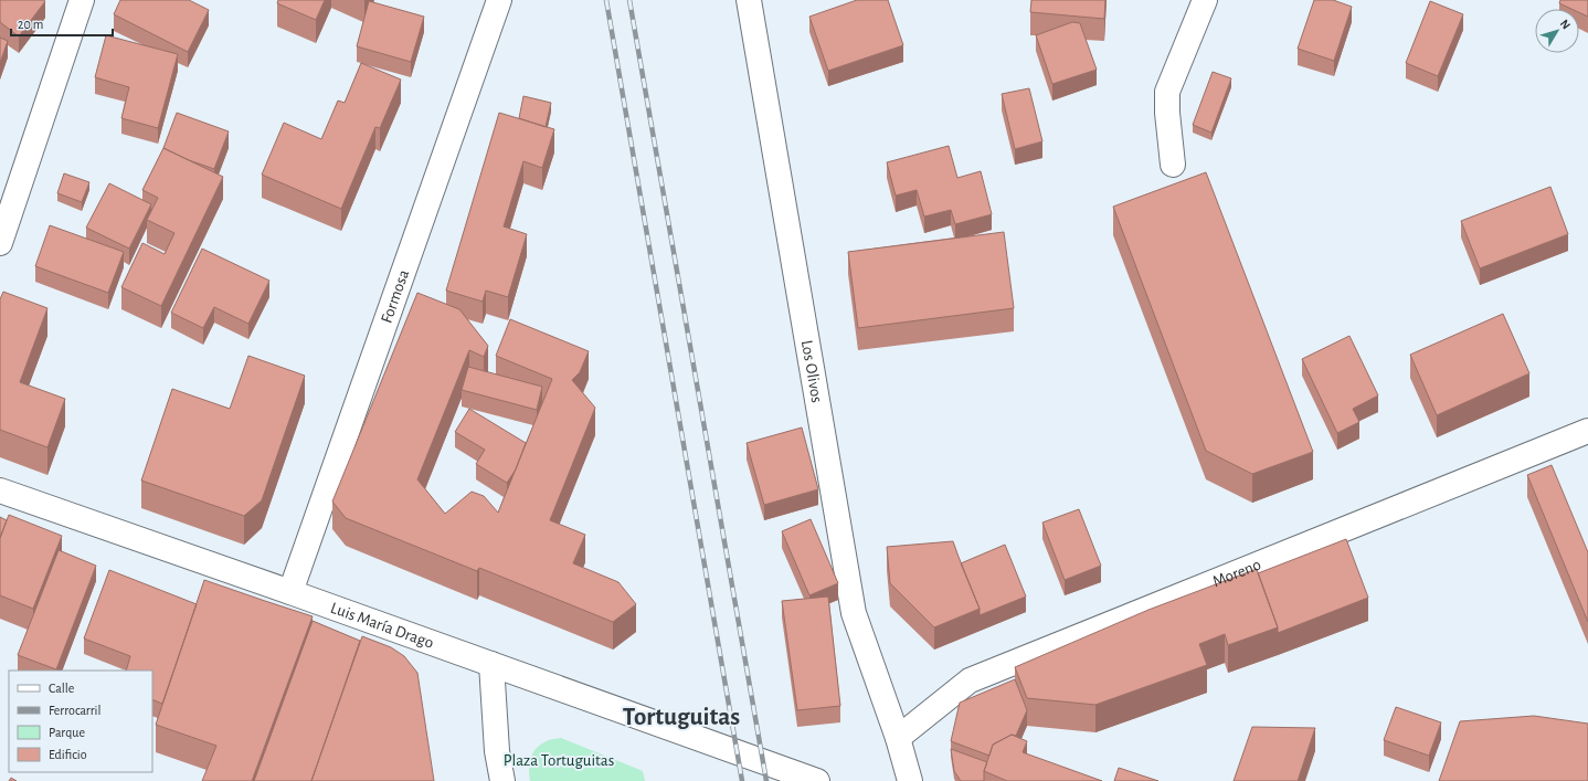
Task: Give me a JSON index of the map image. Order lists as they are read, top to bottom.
{
  "streets": {
    "street": [
      "Formosa",
      "Los Olivos",
      "Moreno",
      "Luis María Drago"
    ]
  },
  "crossings": [
    ["Formosa", "Luis María Drago"],
    ["Los Olivos", "Moreno"]
  ],
  "districts": ["Tortuguitas"],
  "parks": ["Plaza Tortuguitas"],
  "legend": [
    "Calle",
    "Ferrocarril",
    "Parque",
    "Edificio"
  ],
  "scale_bar": "20 m",
  "north": "top right"
}
